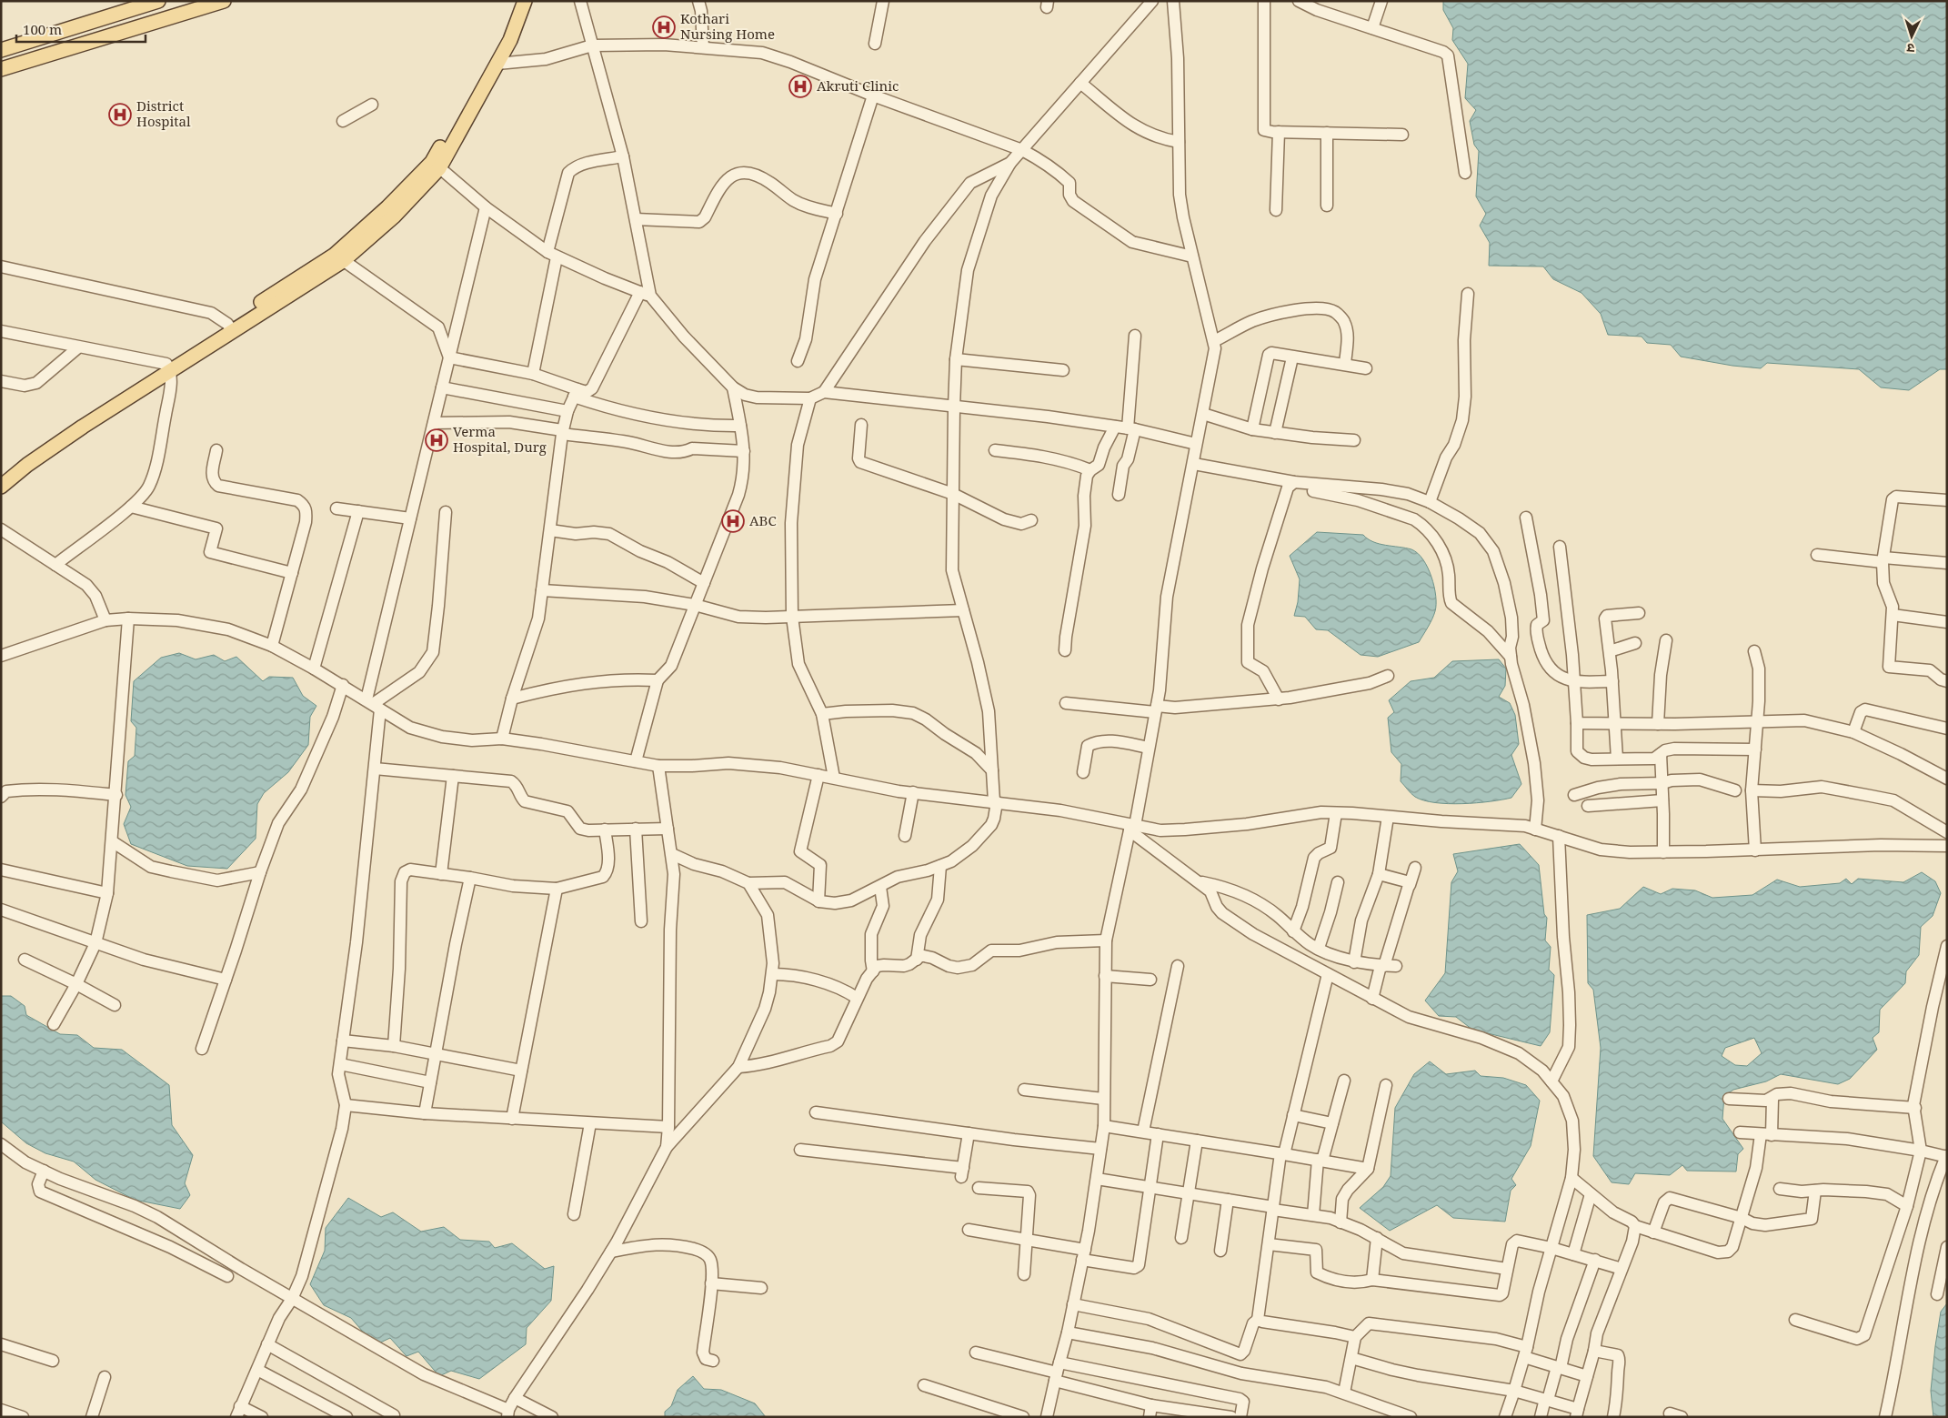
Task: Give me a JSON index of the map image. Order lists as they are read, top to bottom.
{
  "places": {
    "hospital": [
      "Kothari Nursing Home",
      "Akruti Clinic",
      "District Hospital",
      "Verma Hospital, Durg",
      "ABC"
    ]
  },
  "scale_bar": "100 m",
  "north": "bottom"
}
